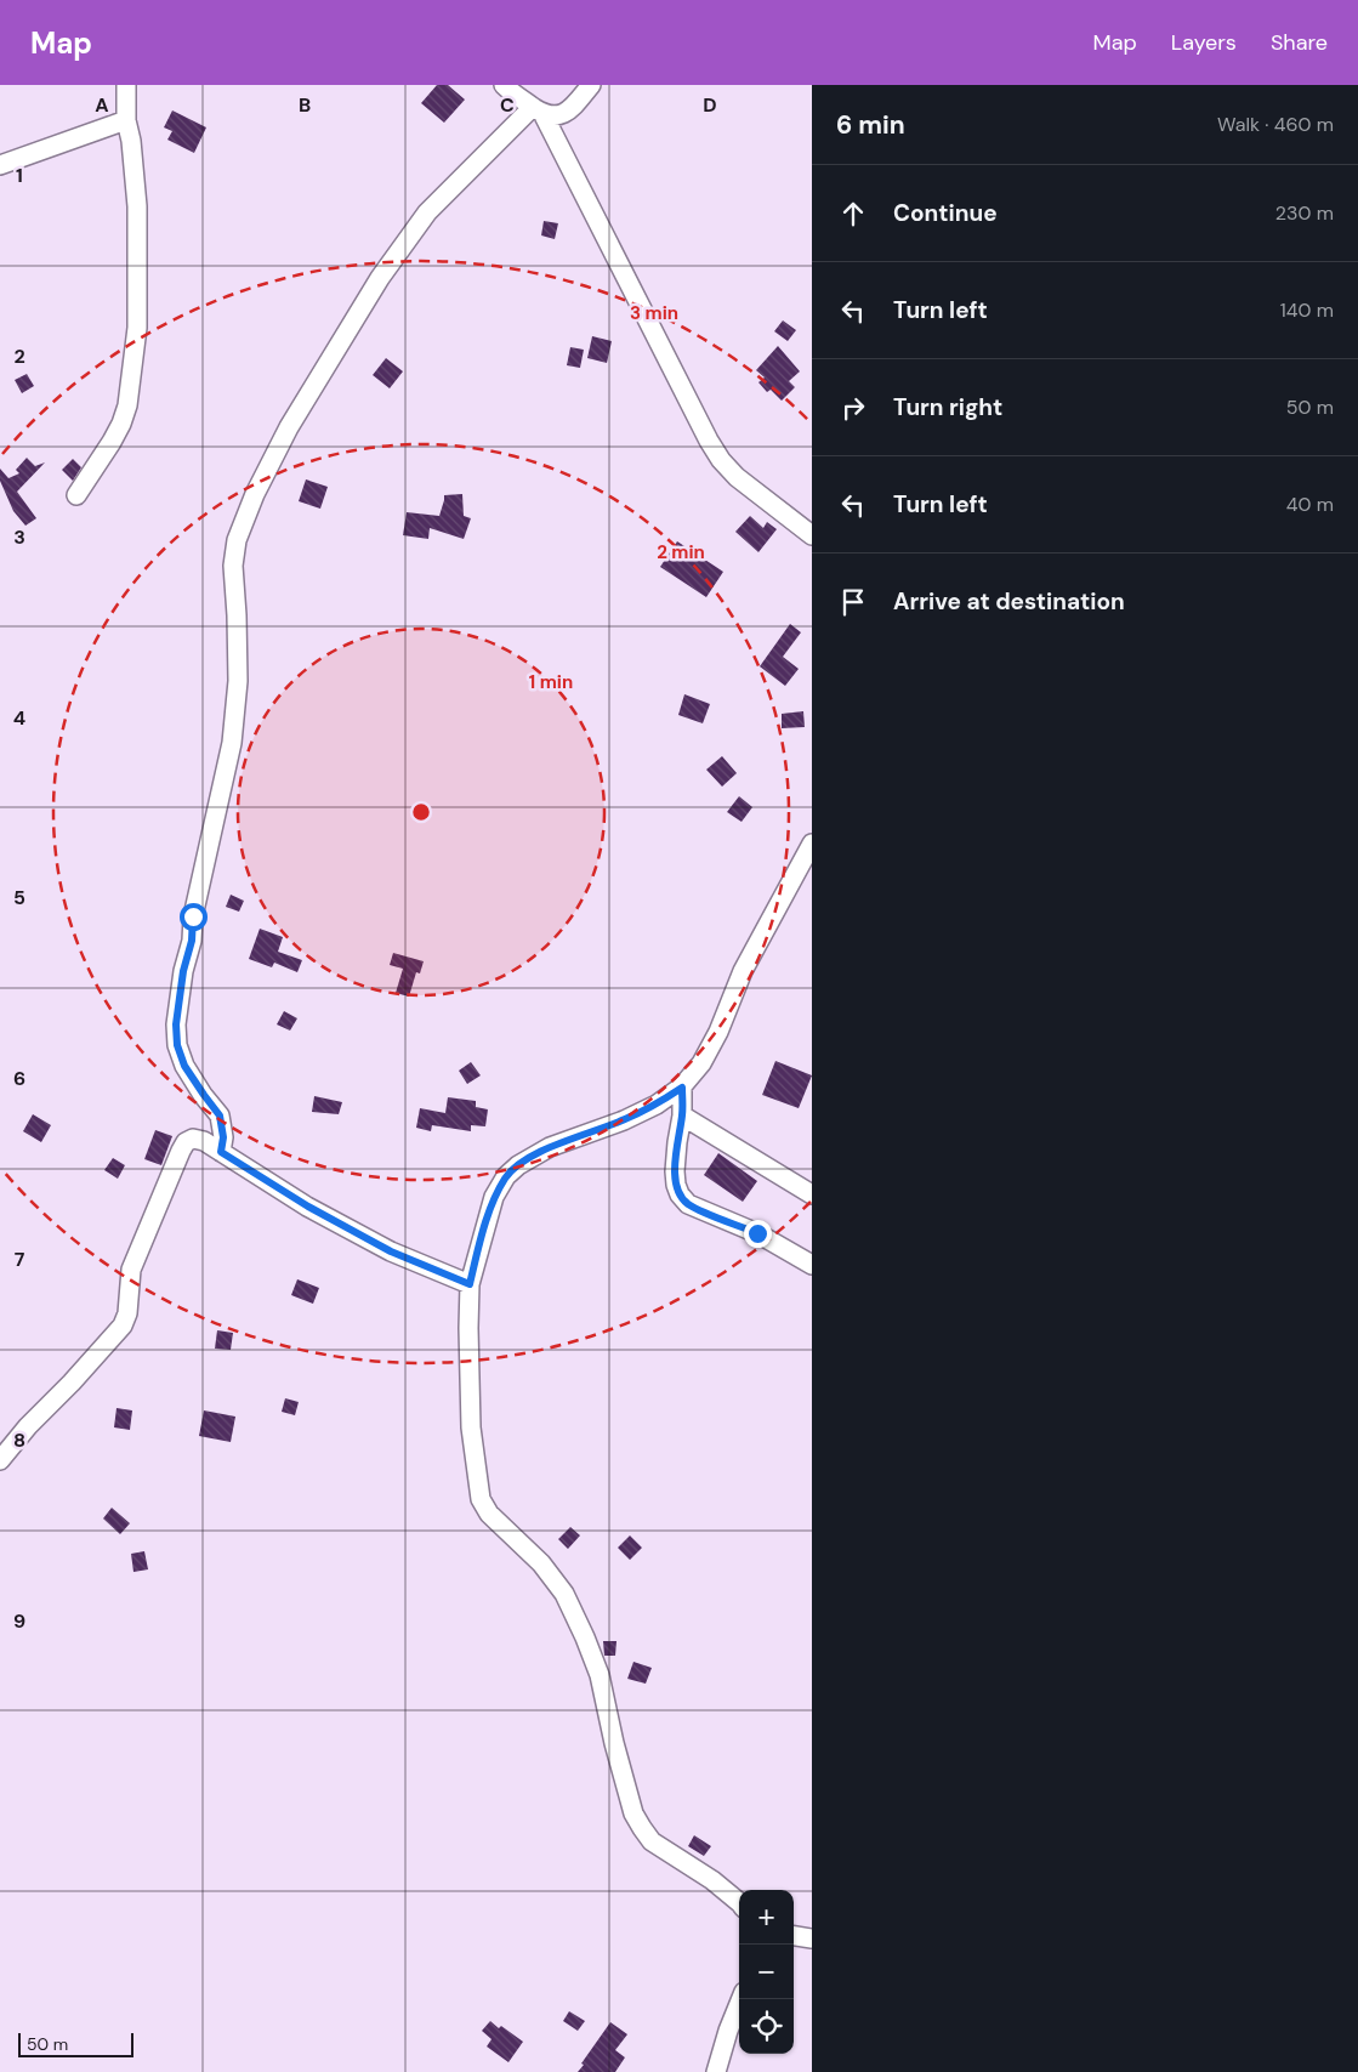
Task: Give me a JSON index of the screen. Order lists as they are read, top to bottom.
{
  "scale_bar": "50 m",
  "page": {
    "header": "Map",
    "nav": ["Map", "Layers", "Share"],
    "heading": ["6 min", "Walk · 460 m"],
    "list": [
      ["Continue", "230 m"],
      ["Turn left", "140 m"],
      ["Turn right", "50 m"],
      ["Turn left", "40 m"],
      "Arrive at destination"
    ],
    "map_buttons": ["+", "−"],
    "scale": "50 m"
  },
  "grid": {
    "columns": [
      "A",
      "B",
      "C",
      "D"
    ],
    "rows": [
      "1",
      "2",
      "3",
      "4",
      "5",
      "6",
      "7",
      "8",
      "9"
    ]
  },
  "rings": ["3 min", "2 min", "1 min"]
}
